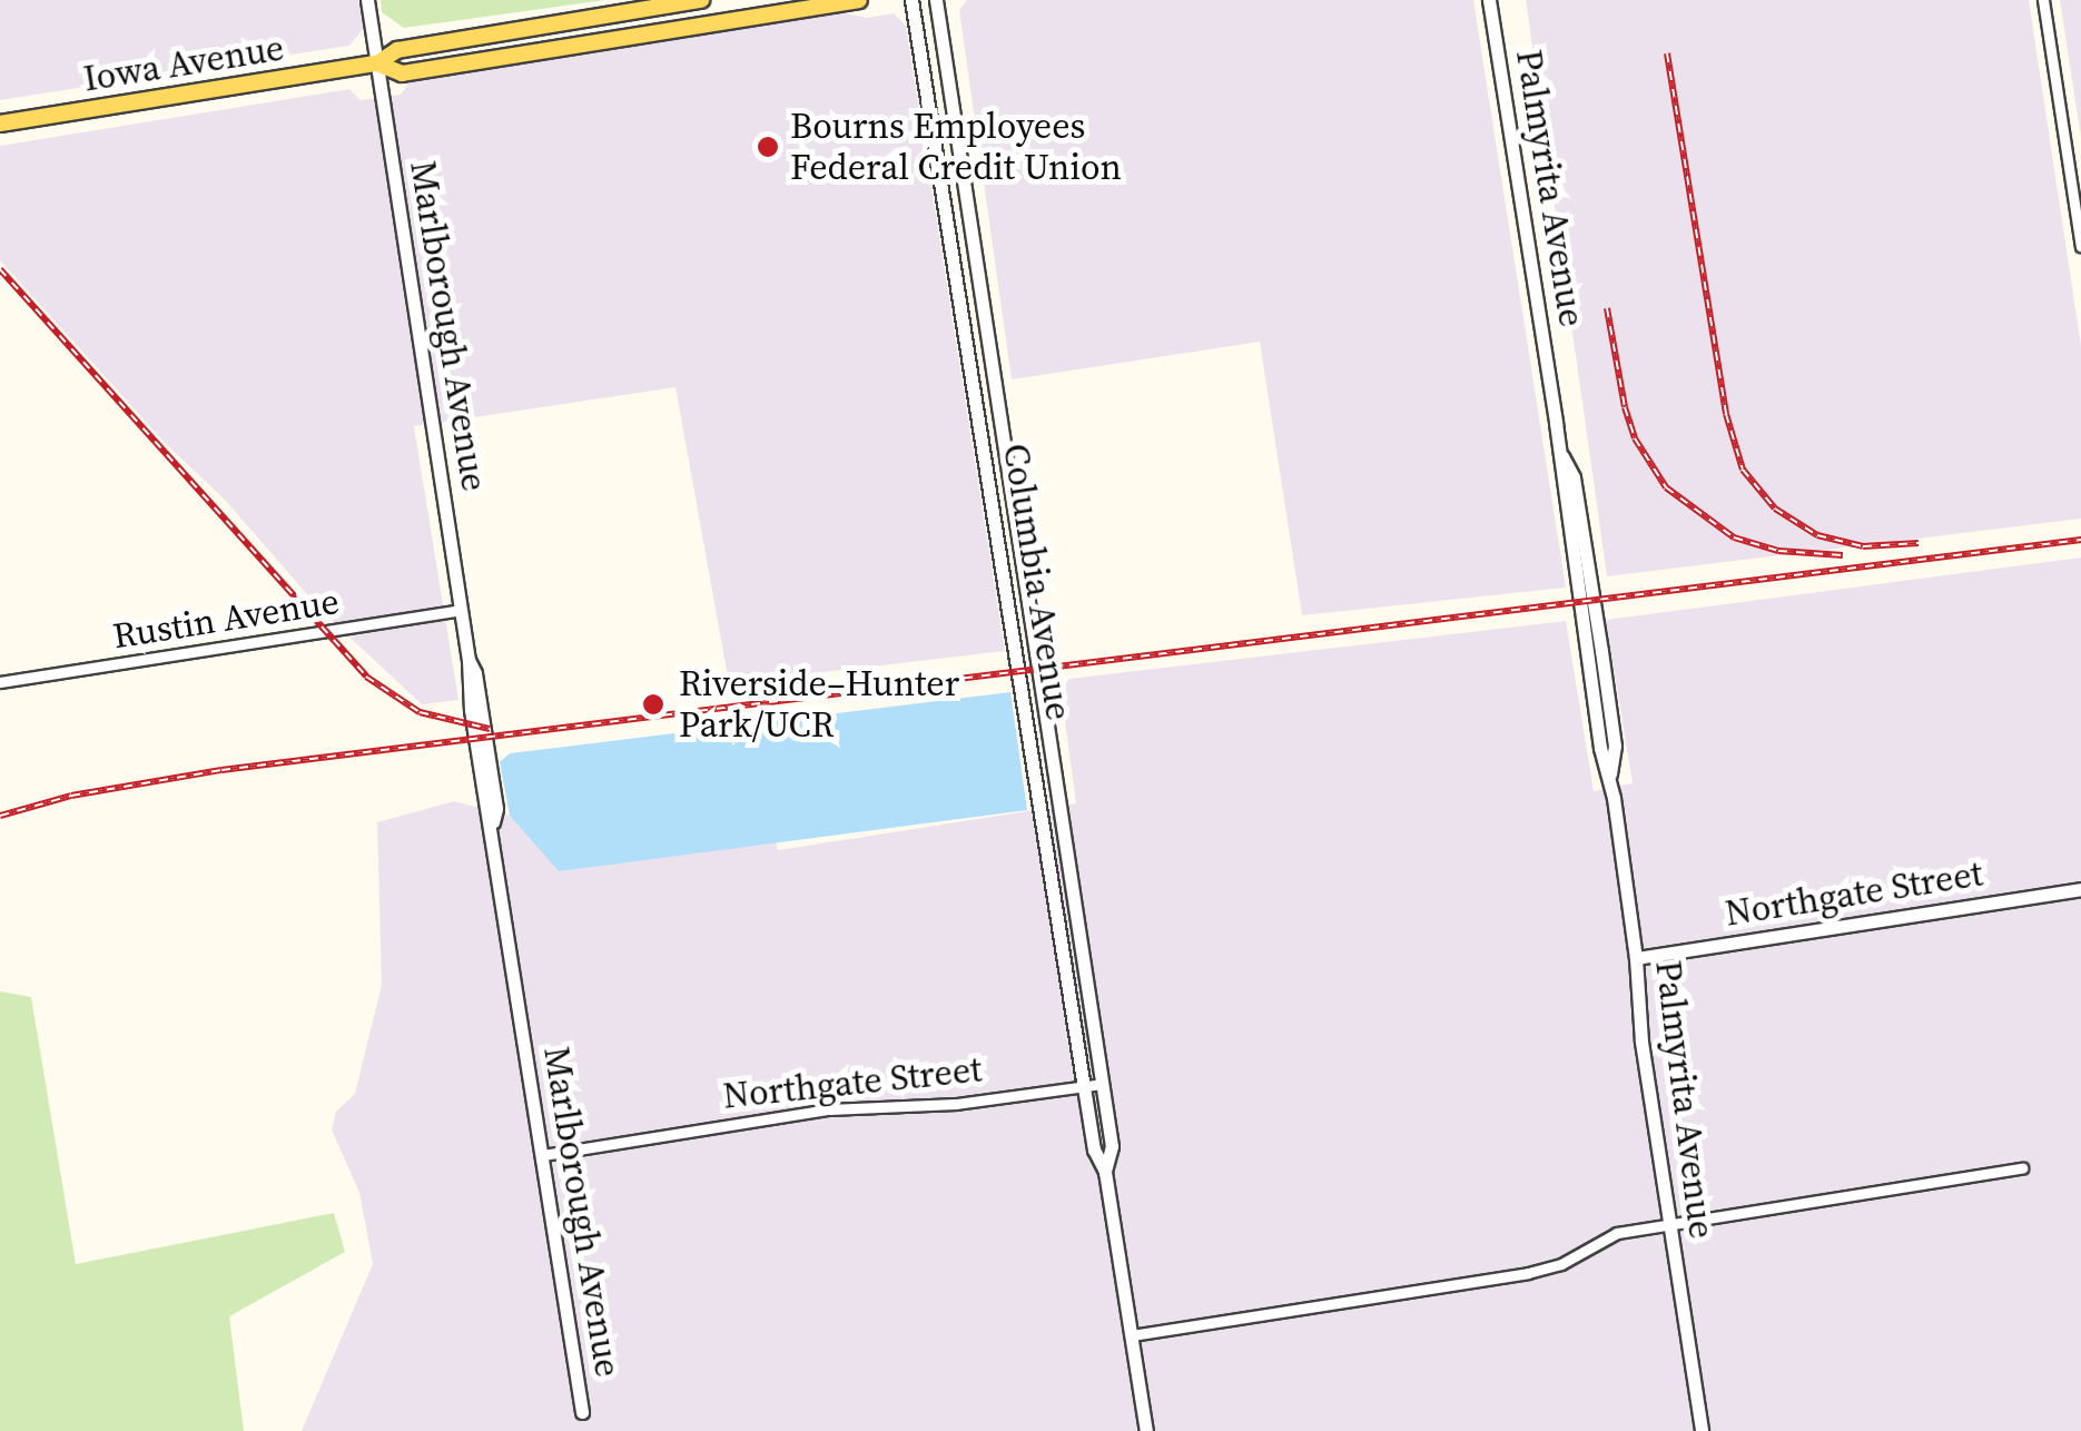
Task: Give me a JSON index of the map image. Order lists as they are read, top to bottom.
{
  "streets": {
    "main road": ["Iowa Avenue"],
    "street": [
      "Palmyrita Avenue",
      "Marlborough Avenue",
      "Columbia Avenue",
      "Rustin Avenue",
      "Northgate Street"
    ]
  },
  "crossings": [
    ["Iowa Avenue", "Marlborough Avenue"],
    ["Palmyrita Avenue", "Northgate Street"],
    ["Marlborough Avenue", "Rustin Avenue"],
    ["Marlborough Avenue", "Northgate Street"],
    ["Columbia Avenue", "Northgate Street"]
  ],
  "places": ["Bourns Employees Federal Credit Union", "Riverside–Hunter Park/UCR"]
}
